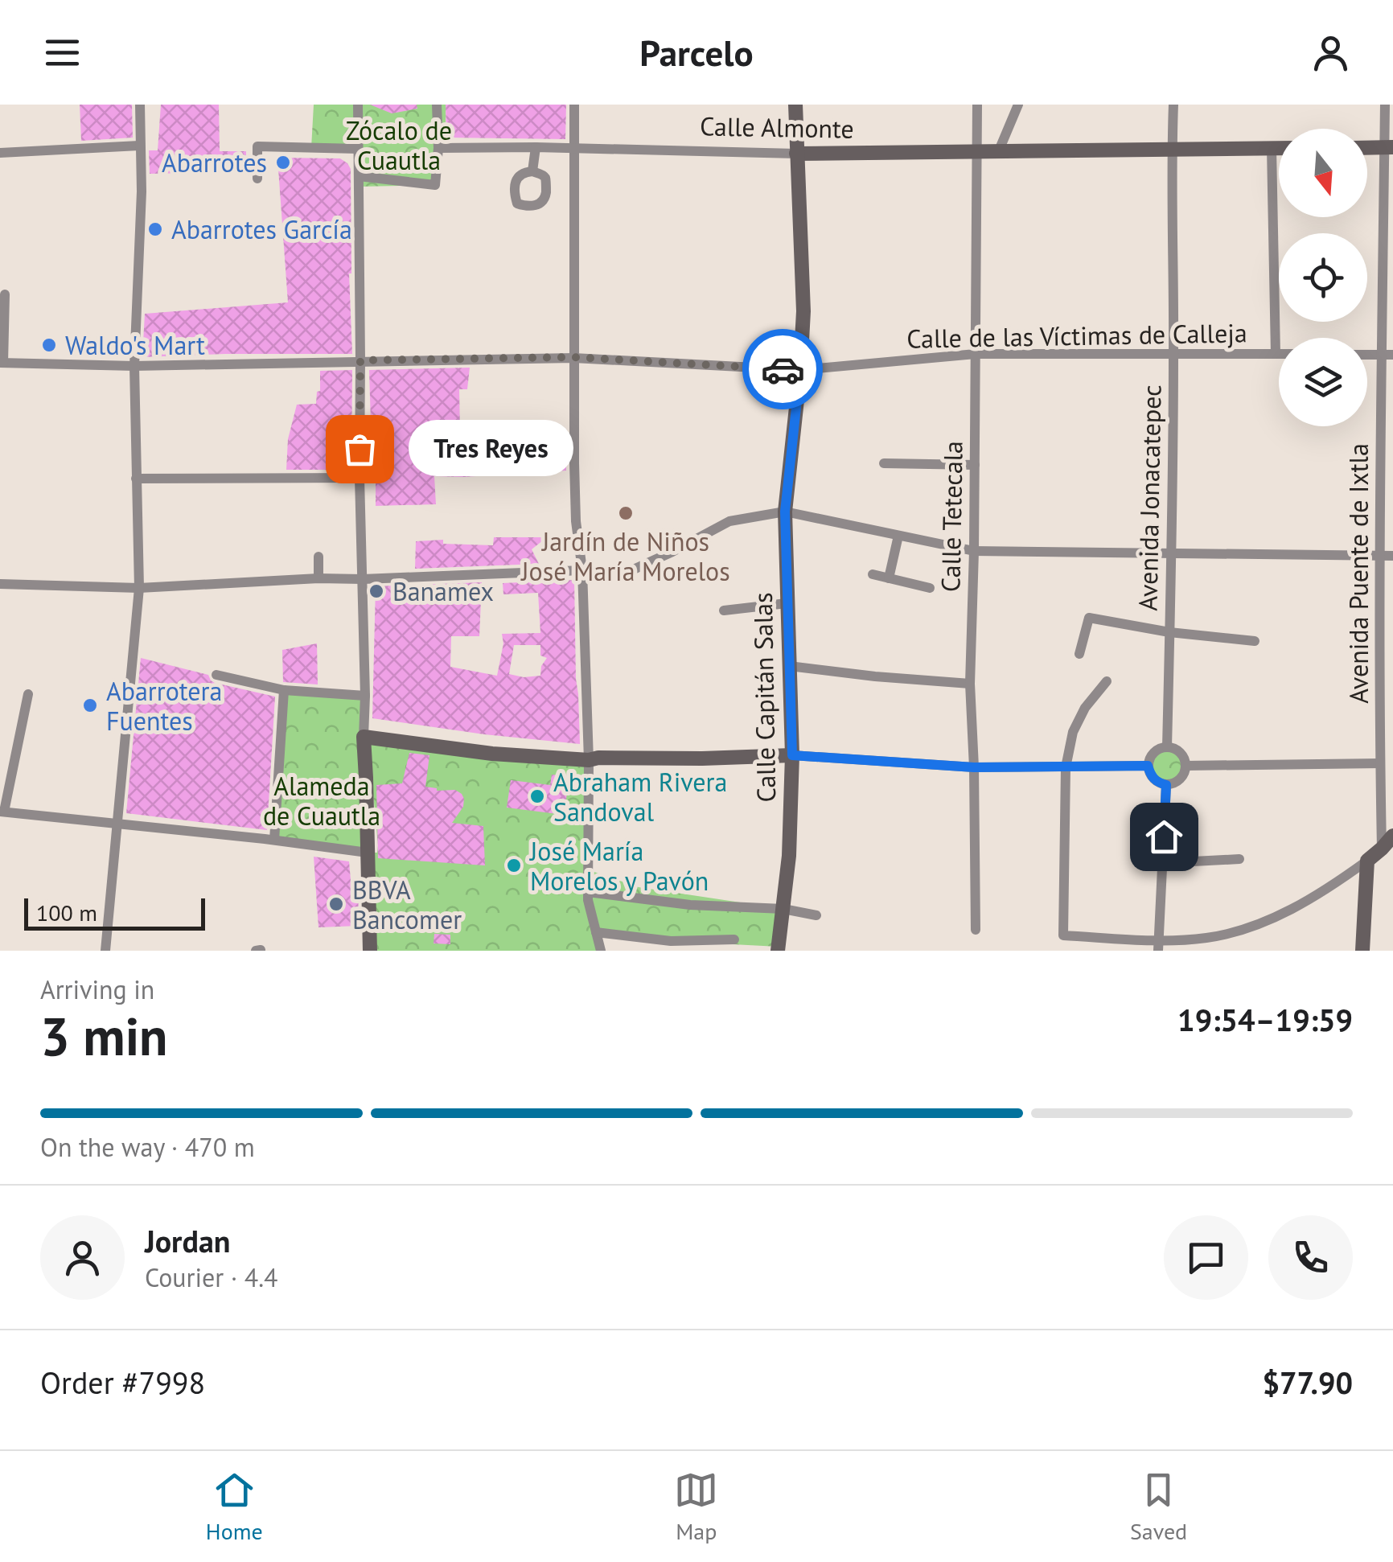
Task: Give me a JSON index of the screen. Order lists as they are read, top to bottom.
{
  "streets": {
    "street": [
      "Calle Almonte",
      "Calle de las Víctimas de Calleja",
      "Avenida Jonacatepec",
      "Calle Tetecala",
      "Avenida Puente de Ixtla",
      "Calle Capitán Salas"
    ]
  },
  "crossings": [
    ["Calle Almonte", "Avenida Jonacatepec"],
    ["Calle Almonte", "Calle Tetecala"],
    ["Calle Almonte", "Calle Capitán Salas"],
    ["Calle de las Víctimas de Calleja", "Avenida Jonacatepec"],
    ["Calle de las Víctimas de Calleja", "Calle Tetecala"],
    ["Calle de las Víctimas de Calleja", "Calle Capitán Salas"]
  ],
  "parks": ["Zócalo de Cuautla", "Alameda de Cuautla"],
  "places": [
    "Abarrotes",
    "Abarrotes García",
    "Waldo's Mart",
    "Tres Reyes",
    "Jardín de Niños José María Morelos",
    "Banamex",
    "Abarrotera Fuentes",
    "Abraham Rivera Sandoval",
    "José María Morelos y Pavón",
    "BBVA Bancomer"
  ],
  "scale_bar": "100 m",
  "north": "bottom",
  "page": {
    "header": "Parcelo",
    "bubble": "Tres Reyes",
    "scale": "100 m",
    "heading": ["3 min", "Arriving in", "19:54–19:59"],
    "panel": [
      "Jordan",
      "Courier · 4.4",
      "Order #7998",
      "$77.90"
    ],
    "bar": "On the way · 470 m",
    "tabs": ["Home", "Map", "Saved"]
  }
}
